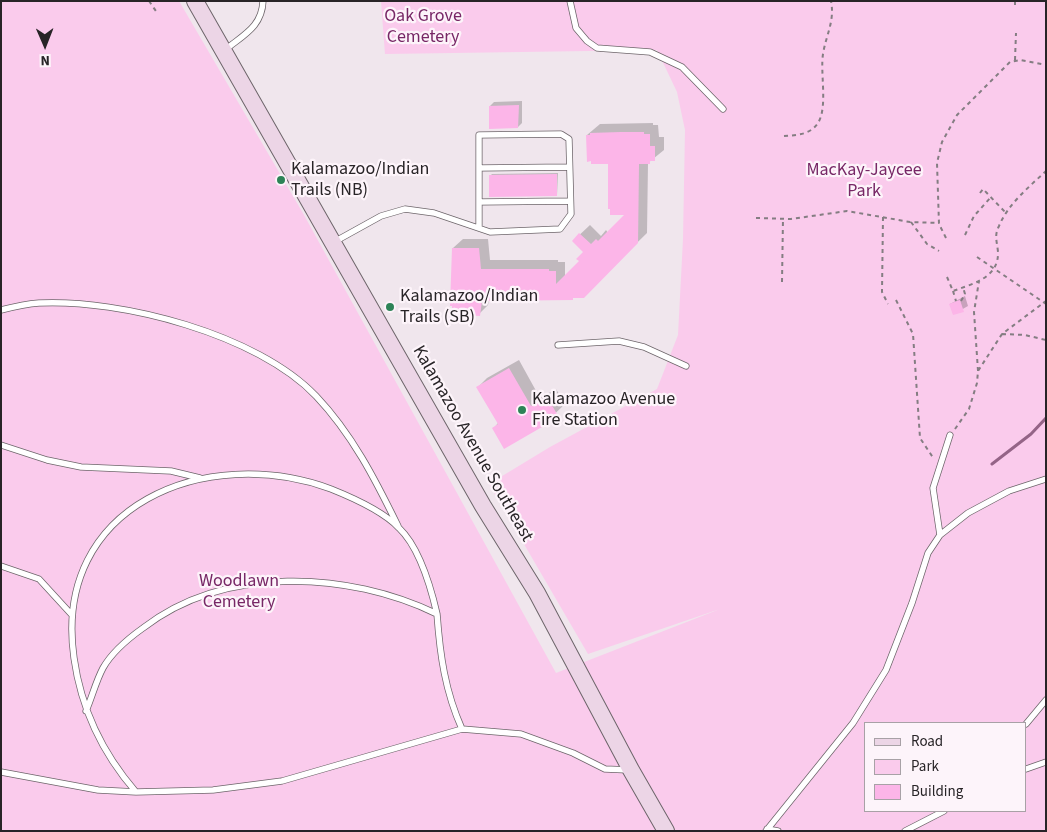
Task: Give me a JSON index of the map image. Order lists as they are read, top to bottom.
{
  "streets": {
    "main road": ["Kalamazoo Avenue Southeast"]
  },
  "parks": ["Oak Grove Cemetery", "MacKay-Jaycee Park", "Woodlawn Cemetery"],
  "places": ["Kalamazoo/Indian Trails (NB)", "Kalamazoo/Indian Trails (SB)", "Kalamazoo Avenue Fire Station"],
  "legend": ["Road", "Park", "Building"],
  "north": "bottom"
}
